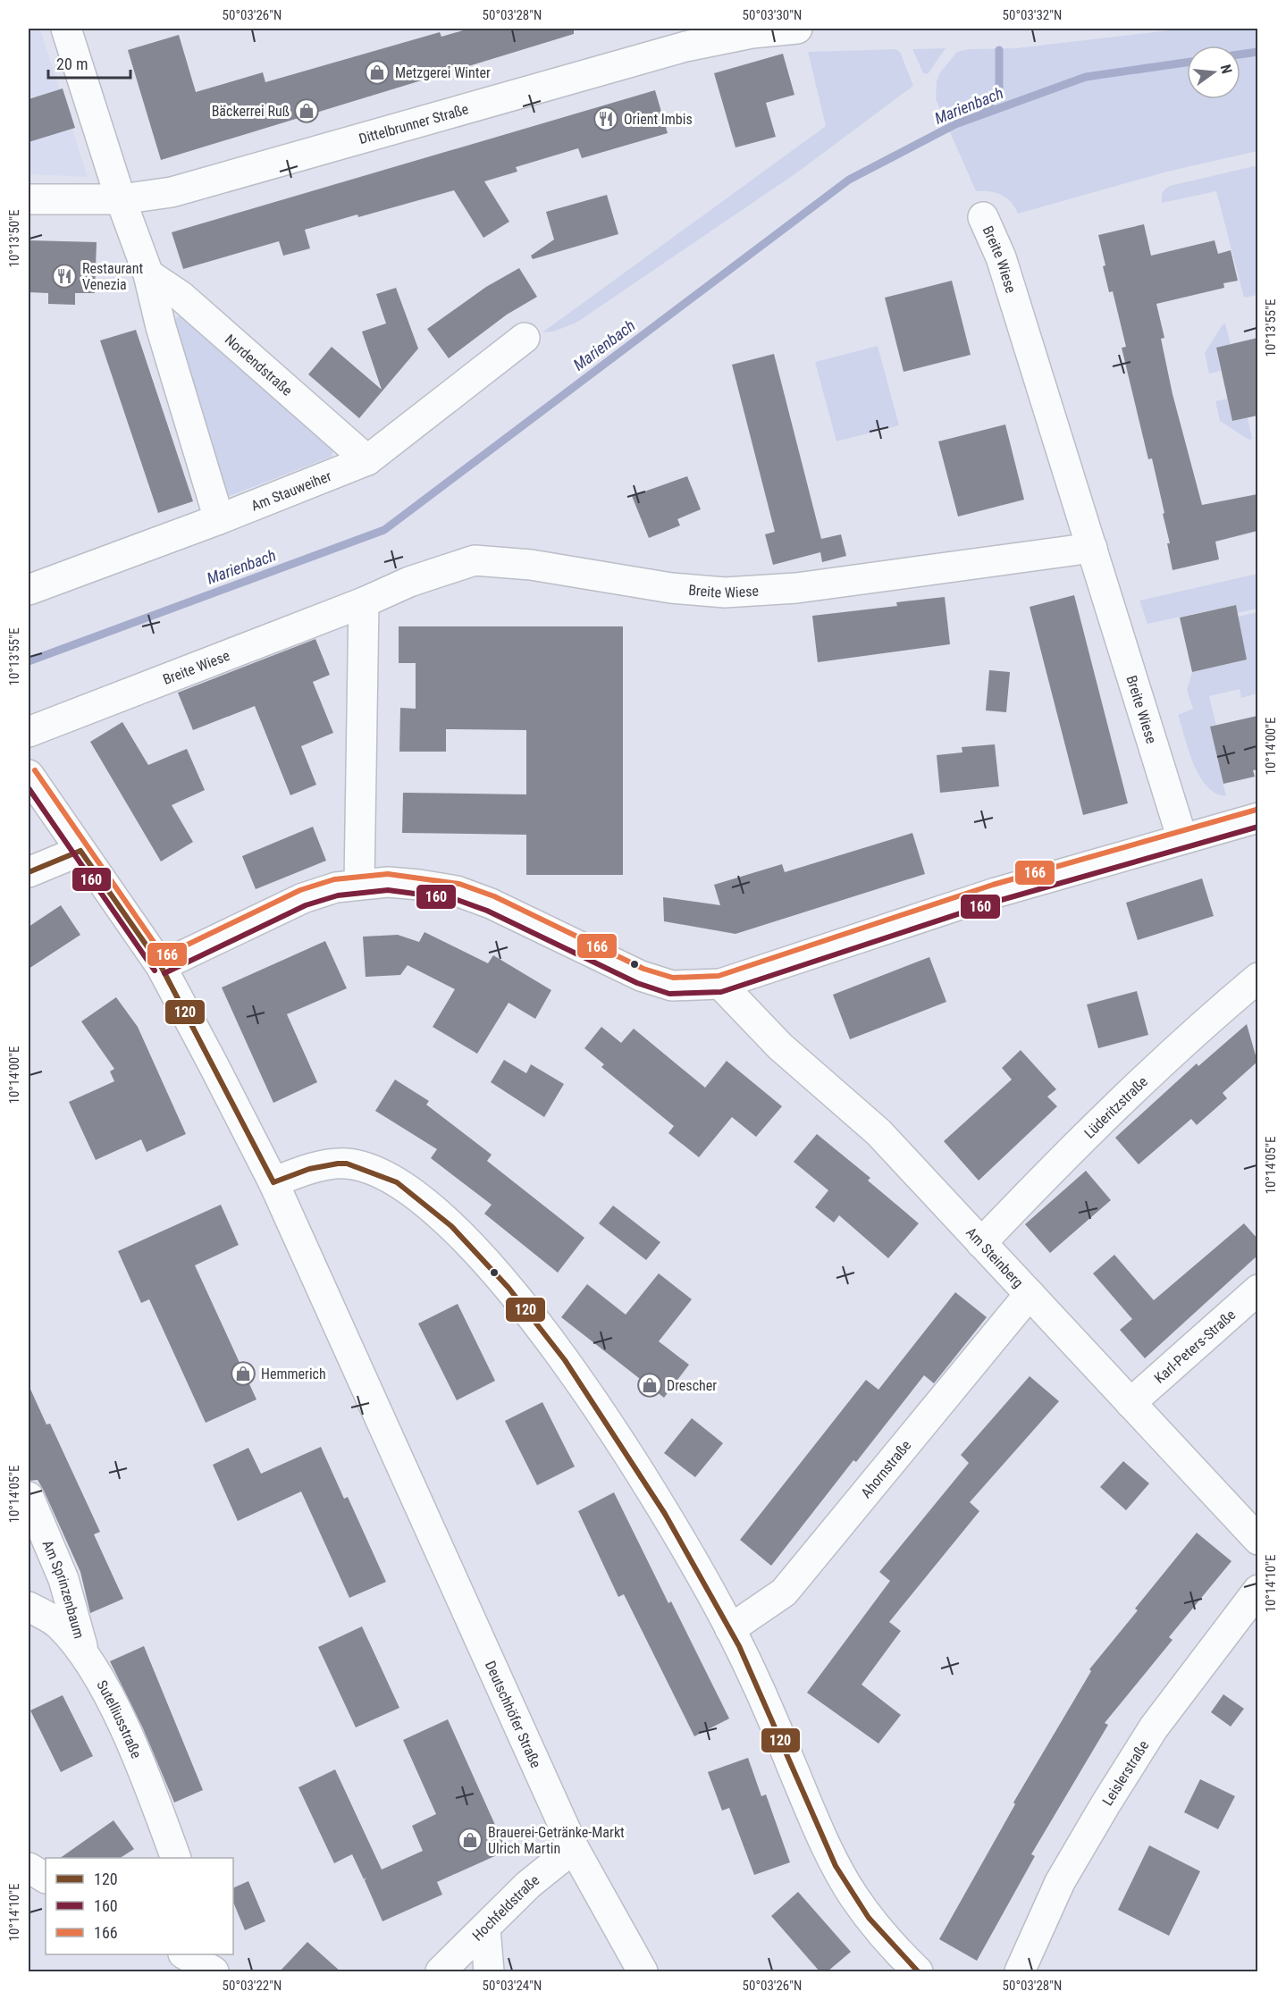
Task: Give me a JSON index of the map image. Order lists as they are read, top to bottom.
{
  "streets": {
    "street": [
      "Dittelbrunner Straße",
      "Breite Wiese",
      "Nordendstraße",
      "Am Stauweiher",
      "Lüderitzstraße",
      "Am Steinberg",
      "Karl-Peters-Straße",
      "Ahornstraße",
      "Am Sprinzenbaum",
      "Deutschhöfer Straße",
      "Sutelliusstraße",
      "Leislerstraße",
      "Hochfeldstraße"
    ]
  },
  "crossings": [
    ["Nordendstraße", "Am Stauweiher"],
    ["Lüderitzstraße", "Am Steinberg"],
    ["Am Steinberg", "Karl-Peters-Straße"],
    ["Am Steinberg", "Ahornstraße"],
    ["Am Sprinzenbaum", "Sutelliusstraße"],
    ["Deutschhöfer Straße", "Hochfeldstraße"]
  ],
  "water": ["Marienbach"],
  "places": {
    "shop": [
      "Metzgerei Winter",
      "Bäckerrei Ruß",
      "Hemmerich",
      "Drescher",
      "Brauerei-Getränke-Markt Ulrich Martin"
    ],
    "restaurant": ["Orient Imbis", "Restaurant Venezia"]
  },
  "lines": ["transit line 166", "transit line 160", "transit line 120"],
  "legend": ["120", "160", "166"],
  "scale_bar": "20 m",
  "north": "right",
  "coordinates": [
    "50°03'26\"N",
    "50°03'28\"N",
    "50°03'30\"N",
    "50°03'32\"N",
    "10°13'50\"E",
    "10°13'55\"E",
    "10°14'00\"E",
    "10°14'05\"E",
    "10°14'10\"E",
    "50°03'22\"N",
    "50°03'24\"N"
  ]
}
